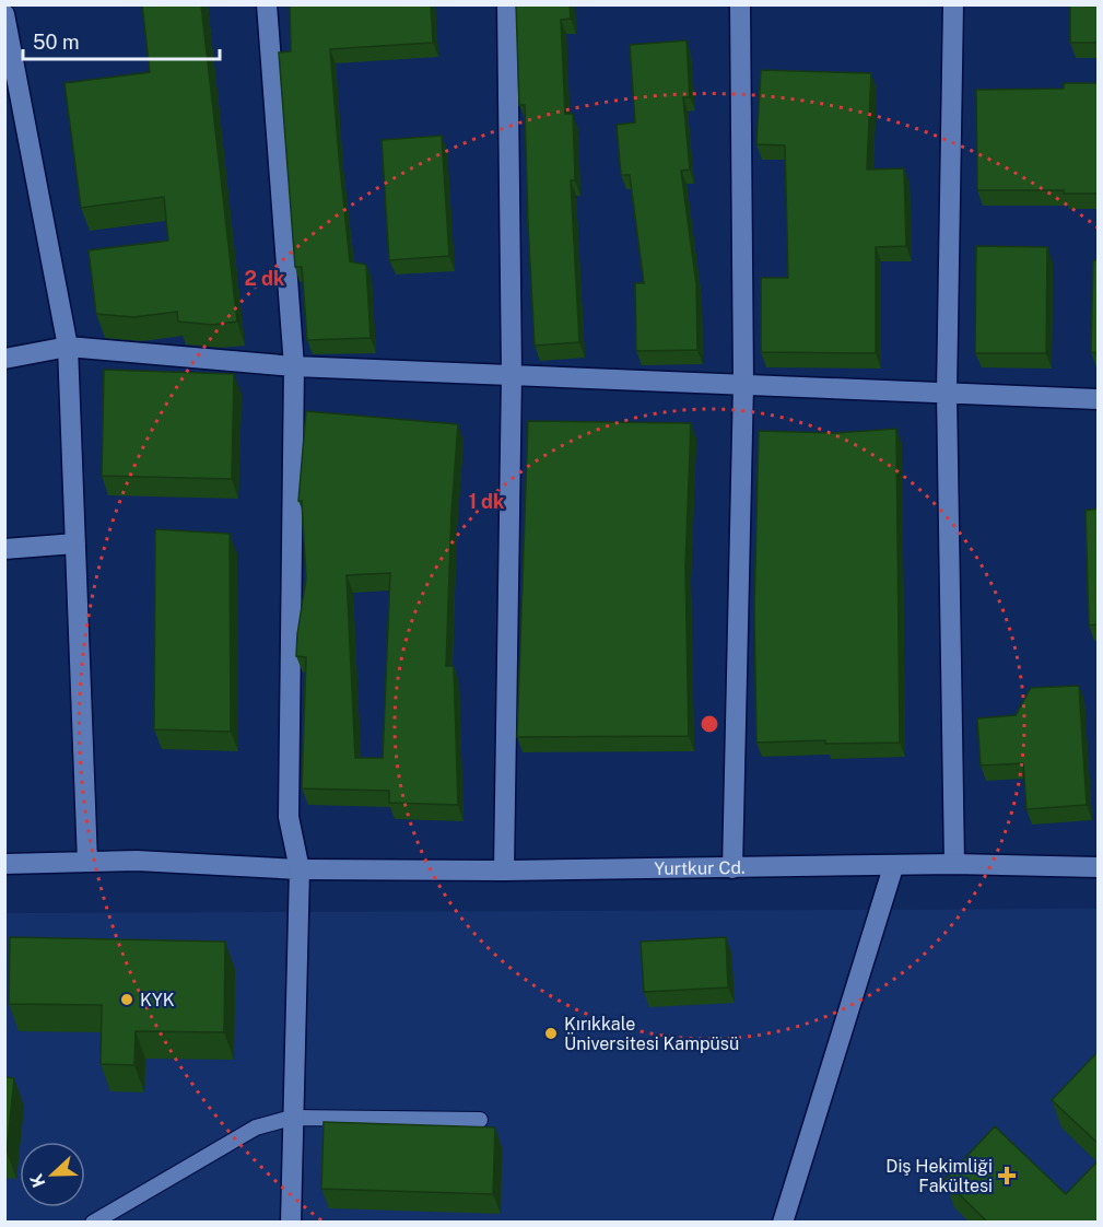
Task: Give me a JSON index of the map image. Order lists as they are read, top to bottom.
{
  "streets": {
    "street": ["Yurtkur Cd."]
  },
  "places": {
    "other": ["KYK", "Kırıkkale Üniversitesi Kampüsü"],
    "health": ["Diş Hekimliği Fakültesi"]
  },
  "scale_bar": "50 m",
  "north": "left",
  "rings": ["2 dk", "1 dk"]
}
